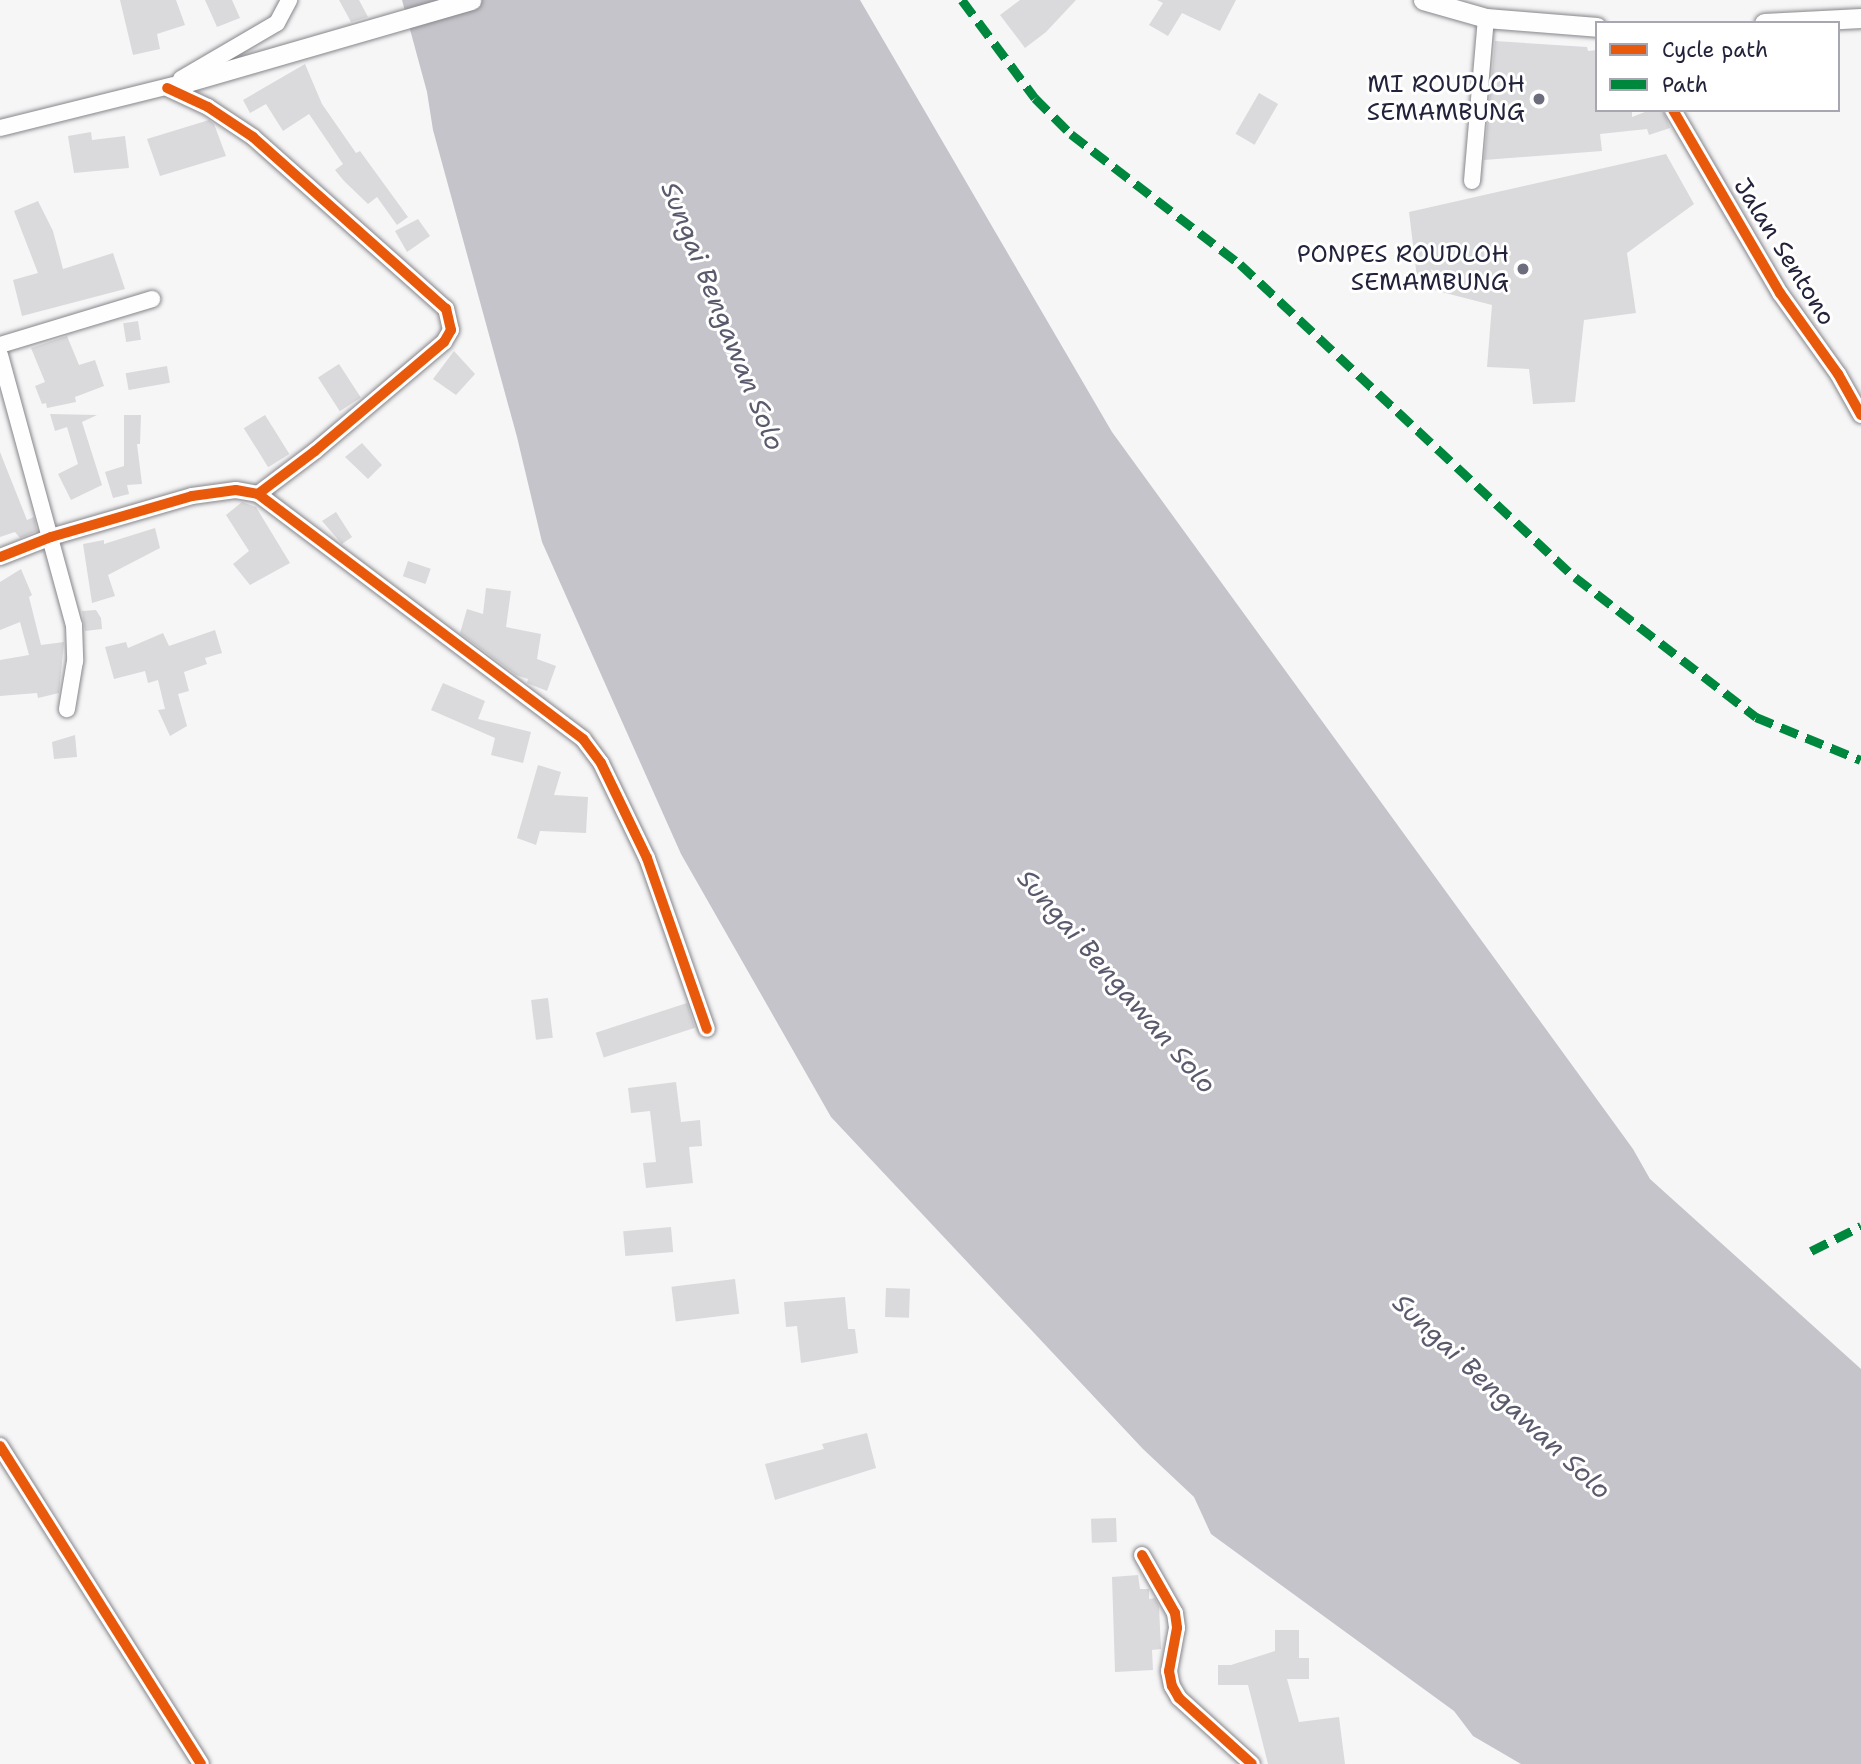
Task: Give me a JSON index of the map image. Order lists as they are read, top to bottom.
{
  "streets": {
    "street": ["Jalan Sentono"]
  },
  "water": ["Sungai Bengawan Solo"],
  "places": ["MI ROUDLOH SEMAMBUNG", "PONPES ROUDLOH SEMAMBUNG"],
  "legend": ["Cycle path", "Path"]
}
